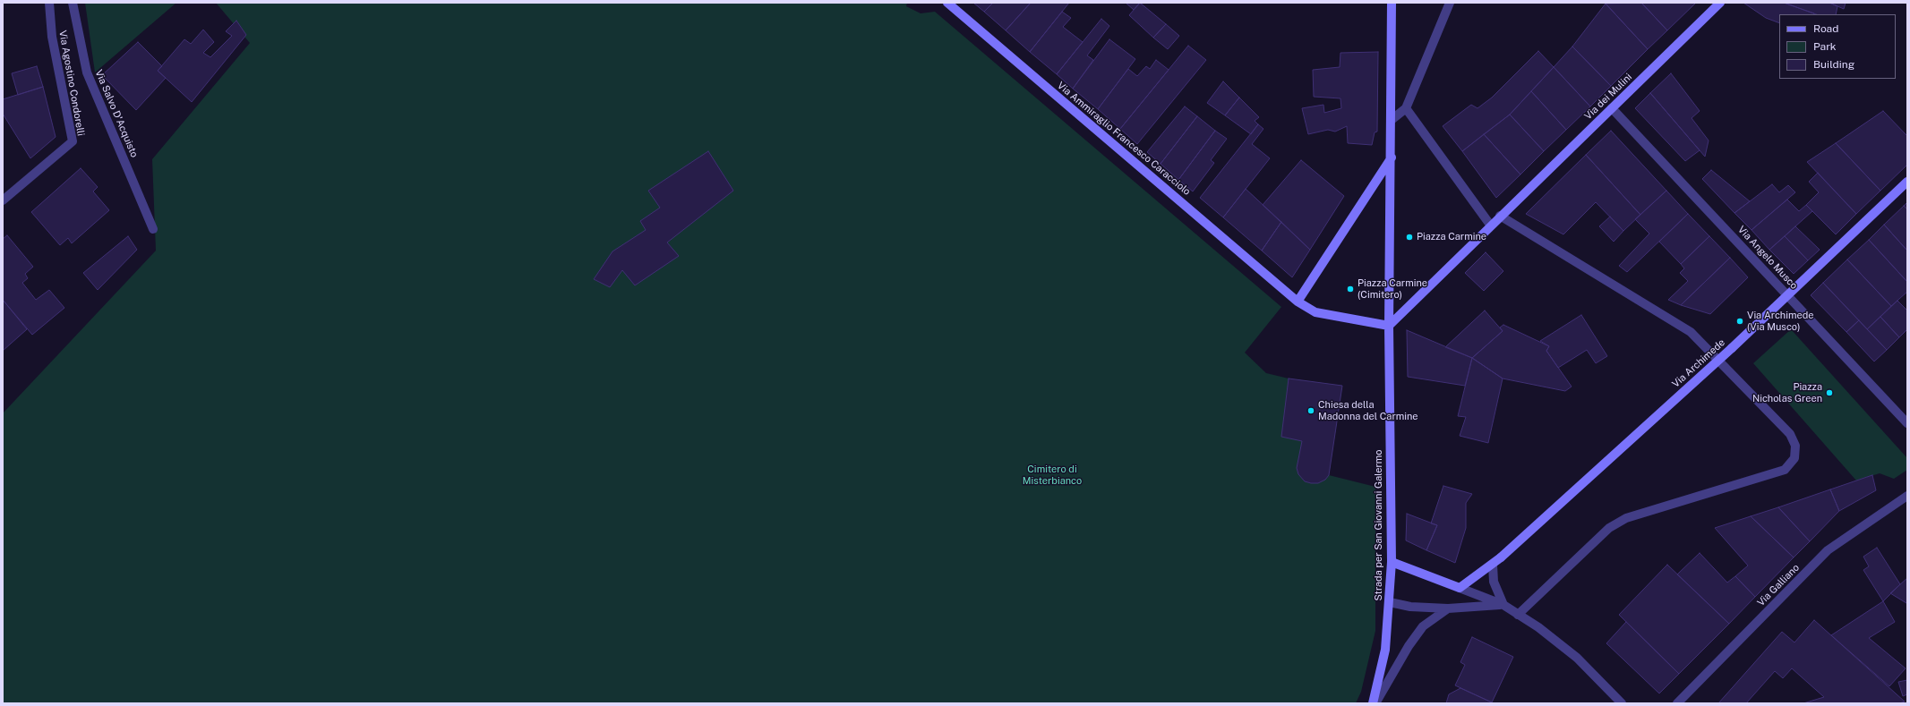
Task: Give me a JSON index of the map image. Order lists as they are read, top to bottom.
{
  "streets": {
    "main road": [
      "Via dei Mulini",
      "Via Ammiraglio Francesco Caracciolo",
      "Via Archimede",
      "Strada per San Giovanni Galermo"
    ],
    "street": [
      "Via Agostino Condorelli",
      "Via Salvo D'Acquisto",
      "Via Angelo Musco",
      "Via Galliano"
    ]
  },
  "crossings": [
    ["Via dei Mulini", "Via Ammiraglio Francesco Caracciolo"],
    ["Via dei Mulini", "Via Angelo Musco"],
    ["Via dei Mulini", "Strada per San Giovanni Galermo"],
    ["Via Ammiraglio Francesco Caracciolo", "Strada per San Giovanni Galermo"],
    ["Via Angelo Musco", "Via Archimede"]
  ],
  "parks": ["Cimitero di Misterbianco"],
  "places": [
    "Piazza Carmine",
    "Piazza Carmine (Cimitero)",
    "Via Archimede (Via Musco)",
    "Piazza Nicholas Green",
    "Chiesa della Madonna del Carmine"
  ],
  "legend": ["Road", "Park", "Building"]
}
